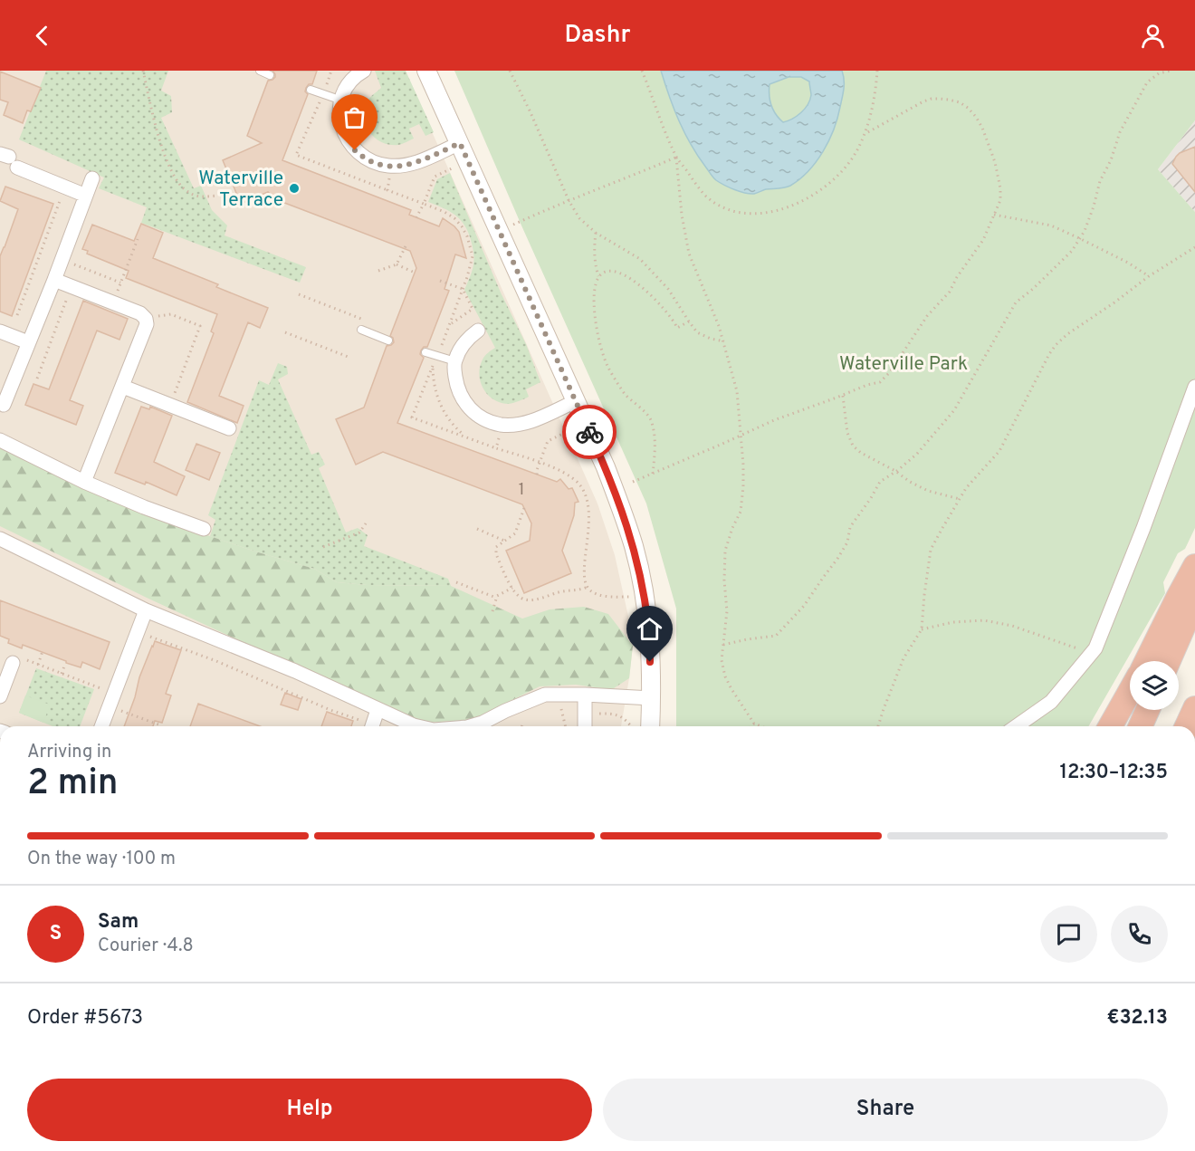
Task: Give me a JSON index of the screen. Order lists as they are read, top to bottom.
{
  "parks": ["Waterville Park"],
  "places": ["Waterville Terrace"],
  "house_numbers": ["1"],
  "page": {
    "header": "Dashr",
    "heading": ["2 min", "Arriving in", "12:30–12:35"],
    "panel": [
      "Sam",
      "Courier · 4.8",
      "Order #5673",
      "€32.13"
    ],
    "bar": "On the way · 100 m",
    "round": "S",
    "buttons": ["Help", "Share"]
  }
}
